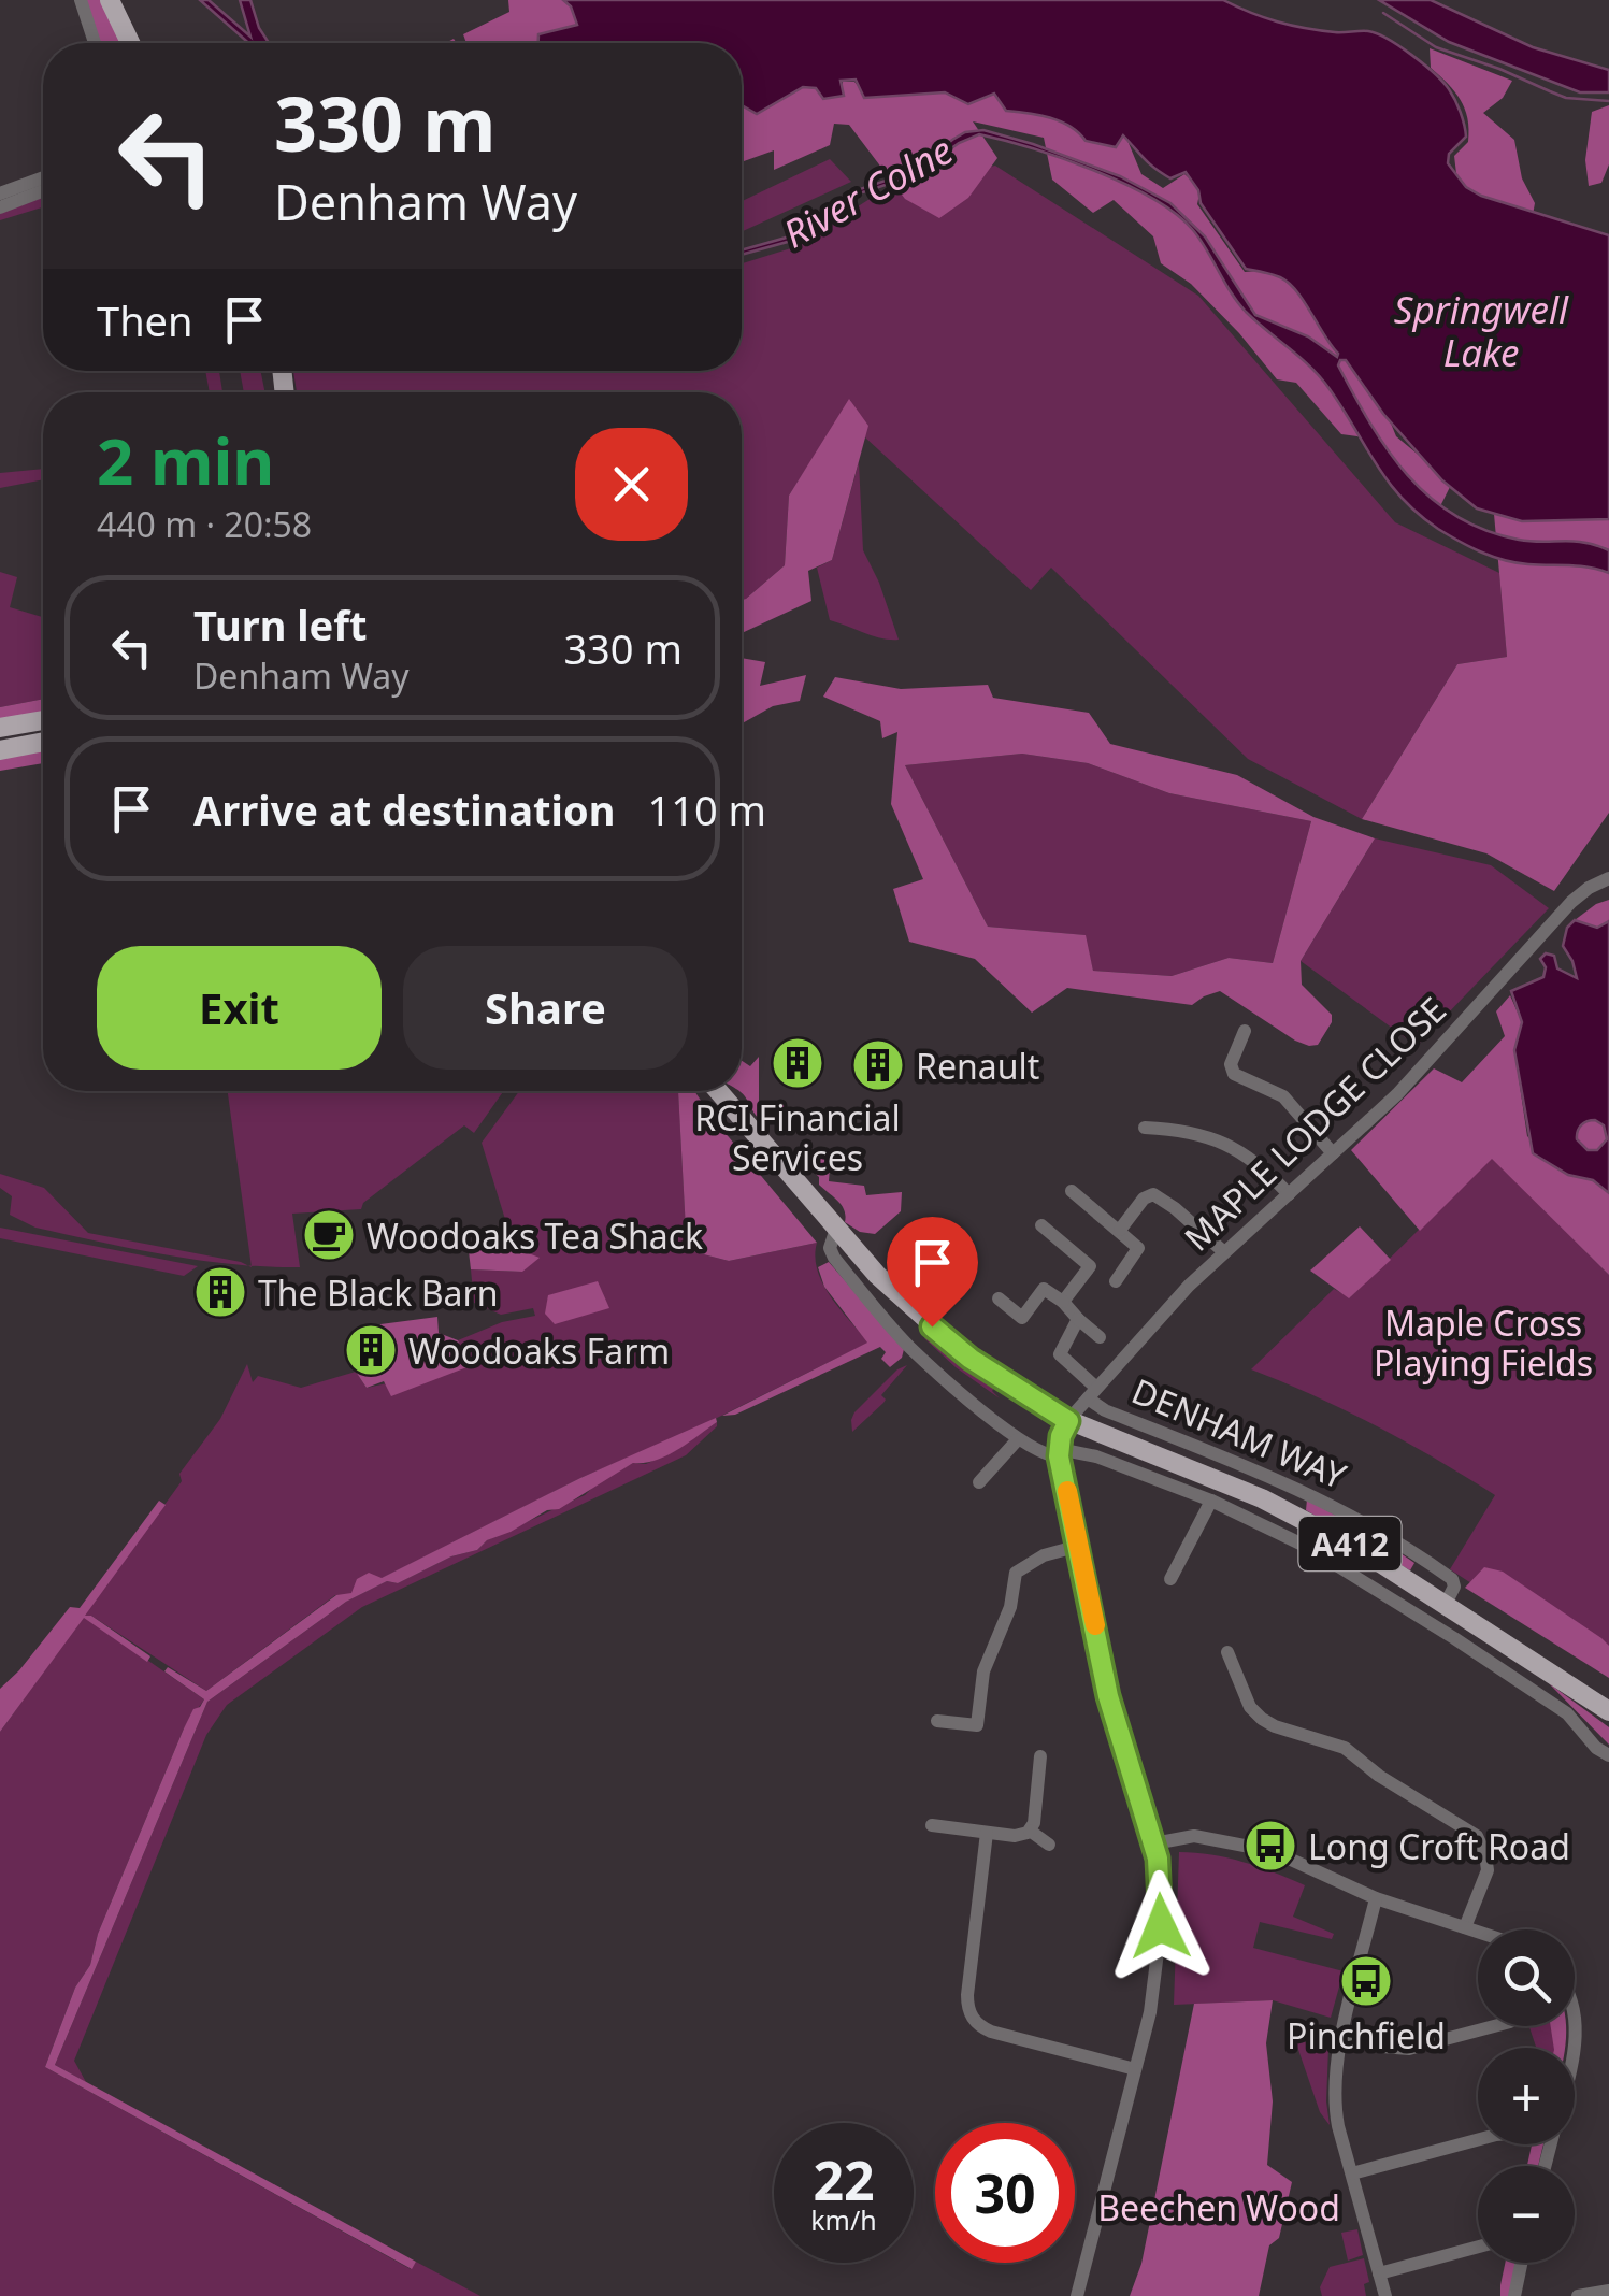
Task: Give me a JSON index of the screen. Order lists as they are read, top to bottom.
{
  "streets": {
    "main road": ["A412"],
    "street": ["MAPLE LODGE CLOSE", "DENHAM WAY"]
  },
  "crossings": [
    ["MAPLE LODGE CLOSE", "DENHAM WAY"],
    ["MAPLE LODGE CLOSE", "A412"],
    ["DENHAM WAY", "A412"]
  ],
  "water": ["River Colne", "Springwell Lake"],
  "parks": ["Maple Cross Playing Fields", "Beechen Wood"],
  "places": {
    "building": [
      "RCI Financial Services",
      "Renault",
      "The Black Barn",
      "Woodoaks Farm"
    ],
    "cafe": ["Woodoaks Tea Shack"],
    "bus stop": ["Long Croft Road", "Pinchfield"]
  },
  "page": {
    "turn": ["330 m", "Denham Way"],
    "then": "Then",
    "heading": ["2 min", "440 m · 20:58"],
    "list": [
      {
        "name": "Turn left",
        "note": "Denham Way",
        "value": "330 m"
      },
      {
        "name": "Arrive at destination",
        "value": "110 m"
      }
    ],
    "buttons": ["Exit", "Share"],
    "map_buttons": ["+", "−"],
    "speed": "22 km/h",
    "limit": "30"
  }
}
